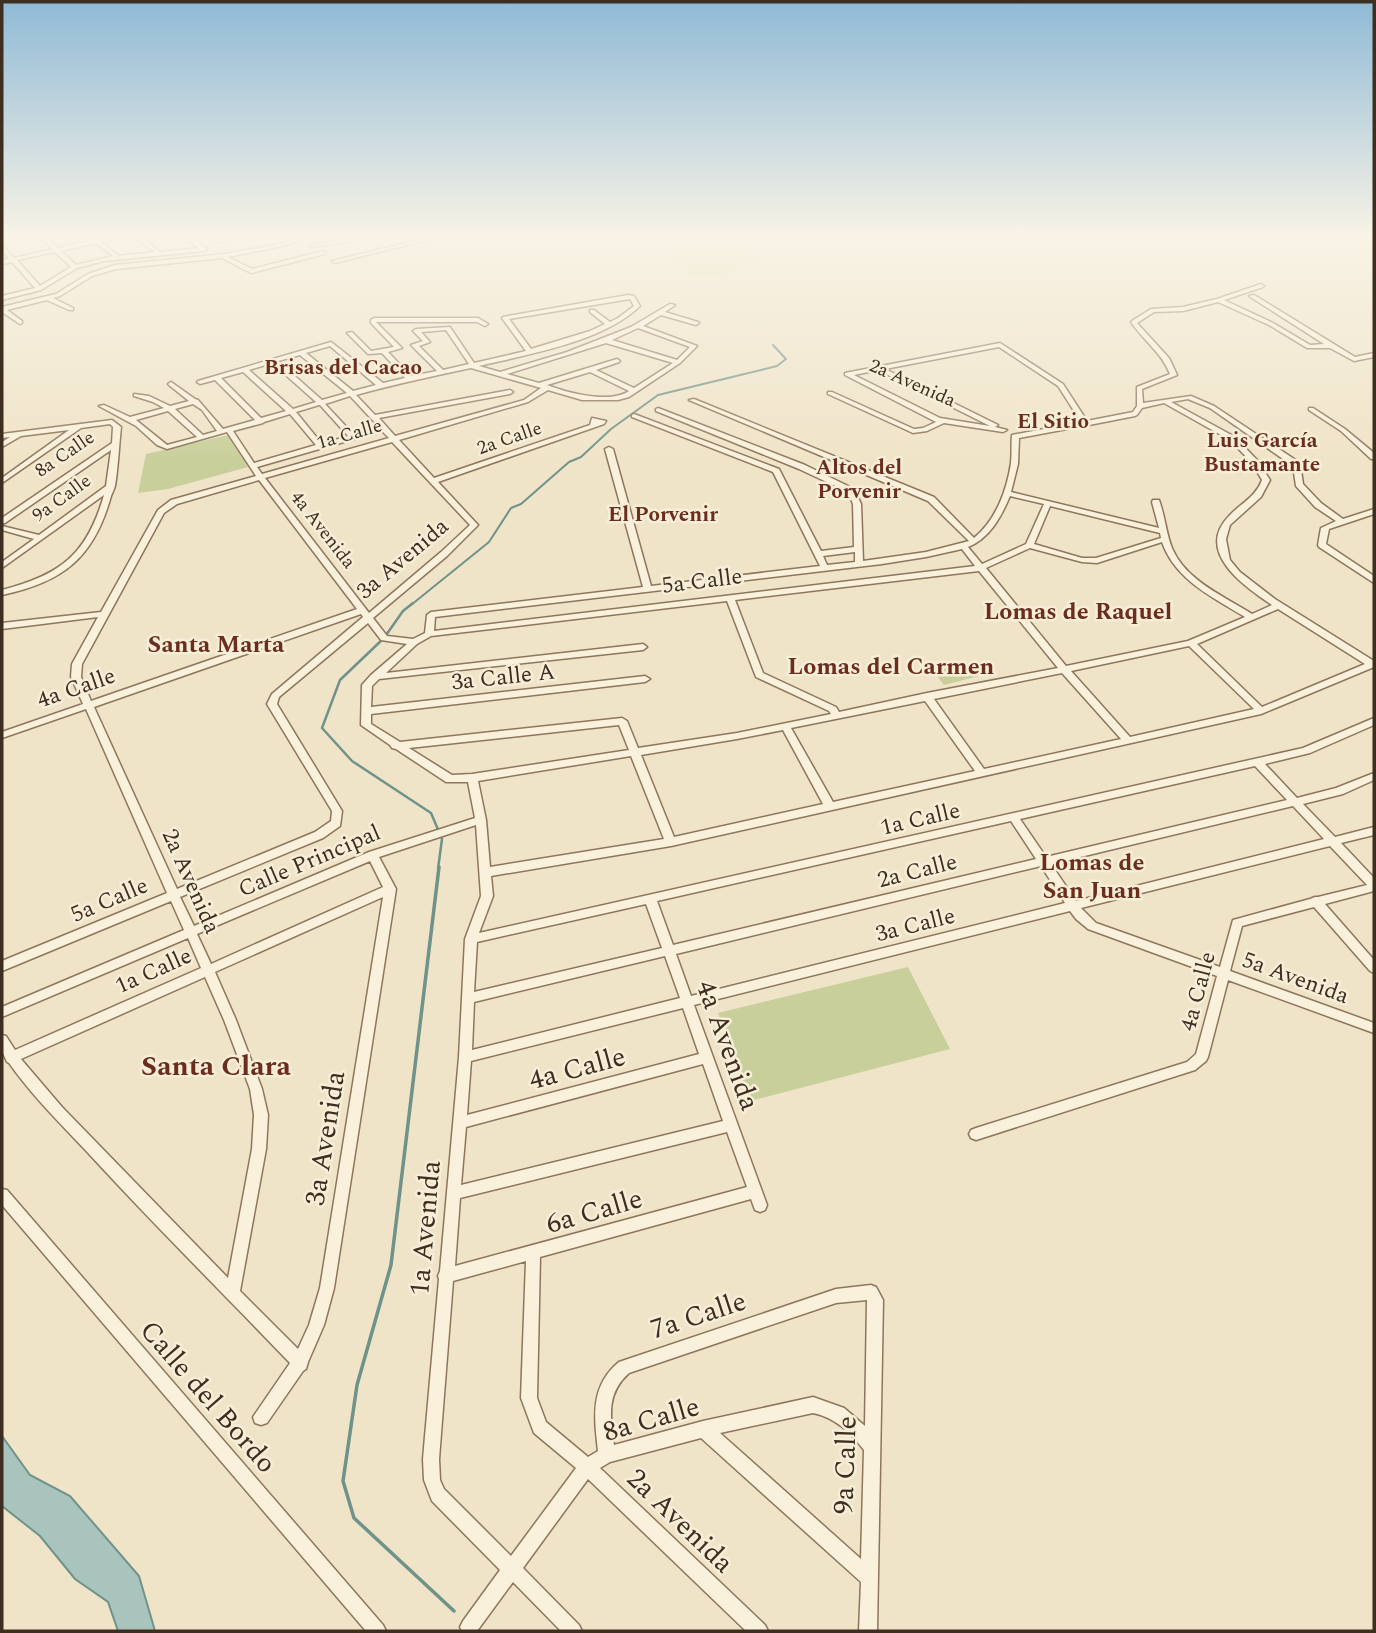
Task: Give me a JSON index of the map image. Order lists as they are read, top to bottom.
{
  "streets": {
    "street": [
      "2a Avenida",
      "1a Calle",
      "2a Calle",
      "8a Calle",
      "9a Calle",
      "4a Avenida",
      "3a Avenida",
      "5a Calle",
      "3a Calle A",
      "4a Calle",
      "Calle Principal",
      "3a Calle",
      "5a Avenida",
      "6a Calle",
      "1a Avenida",
      "7a Calle",
      "Calle del Bordo"
    ]
  },
  "crossings": [
    ["2a Avenida", "1a Calle"],
    ["2a Avenida", "8a Calle"],
    ["2a Avenida", "5a Calle"],
    ["2a Avenida", "4a Calle"],
    ["2a Avenida", "Calle Principal"],
    ["2a Avenida", "6a Calle"],
    ["1a Calle", "4a Avenida"],
    ["1a Calle", "3a Avenida"],
    ["1a Calle", "5a Avenida"],
    ["1a Calle", "1a Avenida"],
    ["2a Calle", "4a Avenida"],
    ["2a Calle", "3a Avenida"],
    ["2a Calle", "5a Avenida"],
    ["2a Calle", "1a Avenida"],
    ["8a Calle", "9a Calle"],
    ["8a Calle", "1a Avenida"],
    ["8a Calle", "7a Calle"],
    ["9a Calle", "7a Calle"],
    ["4a Avenida", "3a Avenida"],
    ["4a Avenida", "4a Calle"],
    ["4a Avenida", "3a Calle"],
    ["4a Avenida", "6a Calle"],
    ["3a Avenida", "5a Calle"],
    ["3a Avenida", "4a Calle"],
    ["4a Calle", "5a Avenida"],
    ["4a Calle", "1a Avenida"],
    ["Calle Principal", "1a Avenida"],
    ["3a Calle", "5a Avenida"],
    ["3a Calle", "1a Avenida"],
    ["6a Calle", "1a Avenida"]
  ],
  "districts": [
    "Brisas del Cacao",
    "El Sitio",
    "Luis García Bustamante",
    "Altos del Porvenir",
    "El Porvenir",
    "Lomas de Raquel",
    "Santa Marta",
    "Lomas del Carmen",
    "Lomas de San Juan",
    "Santa Clara"
  ]
}
